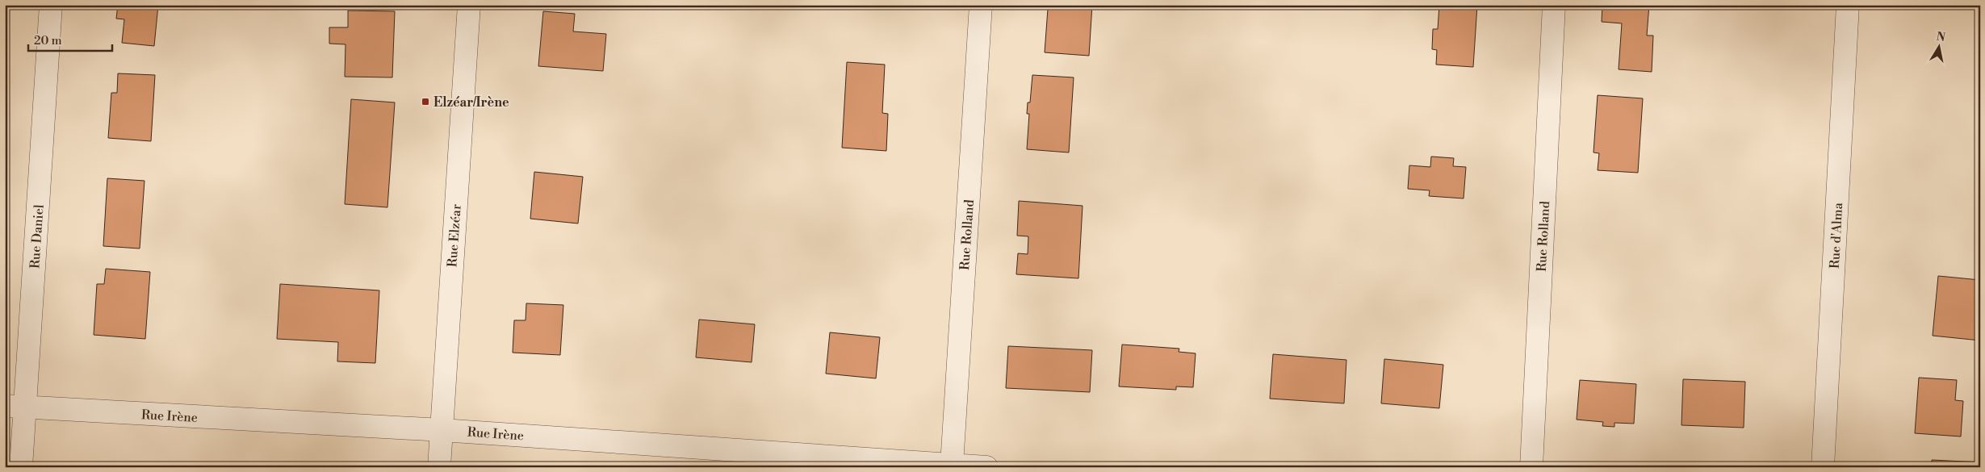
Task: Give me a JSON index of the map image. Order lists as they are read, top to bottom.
{
  "streets": {
    "street": [
      "Rue Rolland",
      "Rue Elzéar",
      "Rue d'Alma",
      "Rue Daniel",
      "Rue Irène"
    ]
  },
  "crossings": [
    ["Rue Rolland", "Rue Irène"],
    ["Rue Elzéar", "Rue Irène"],
    ["Rue Daniel", "Rue Irène"]
  ],
  "places": {
    "transit": ["Elzéar/Irène"]
  },
  "scale_bar": "20 m",
  "north": "top"
}
